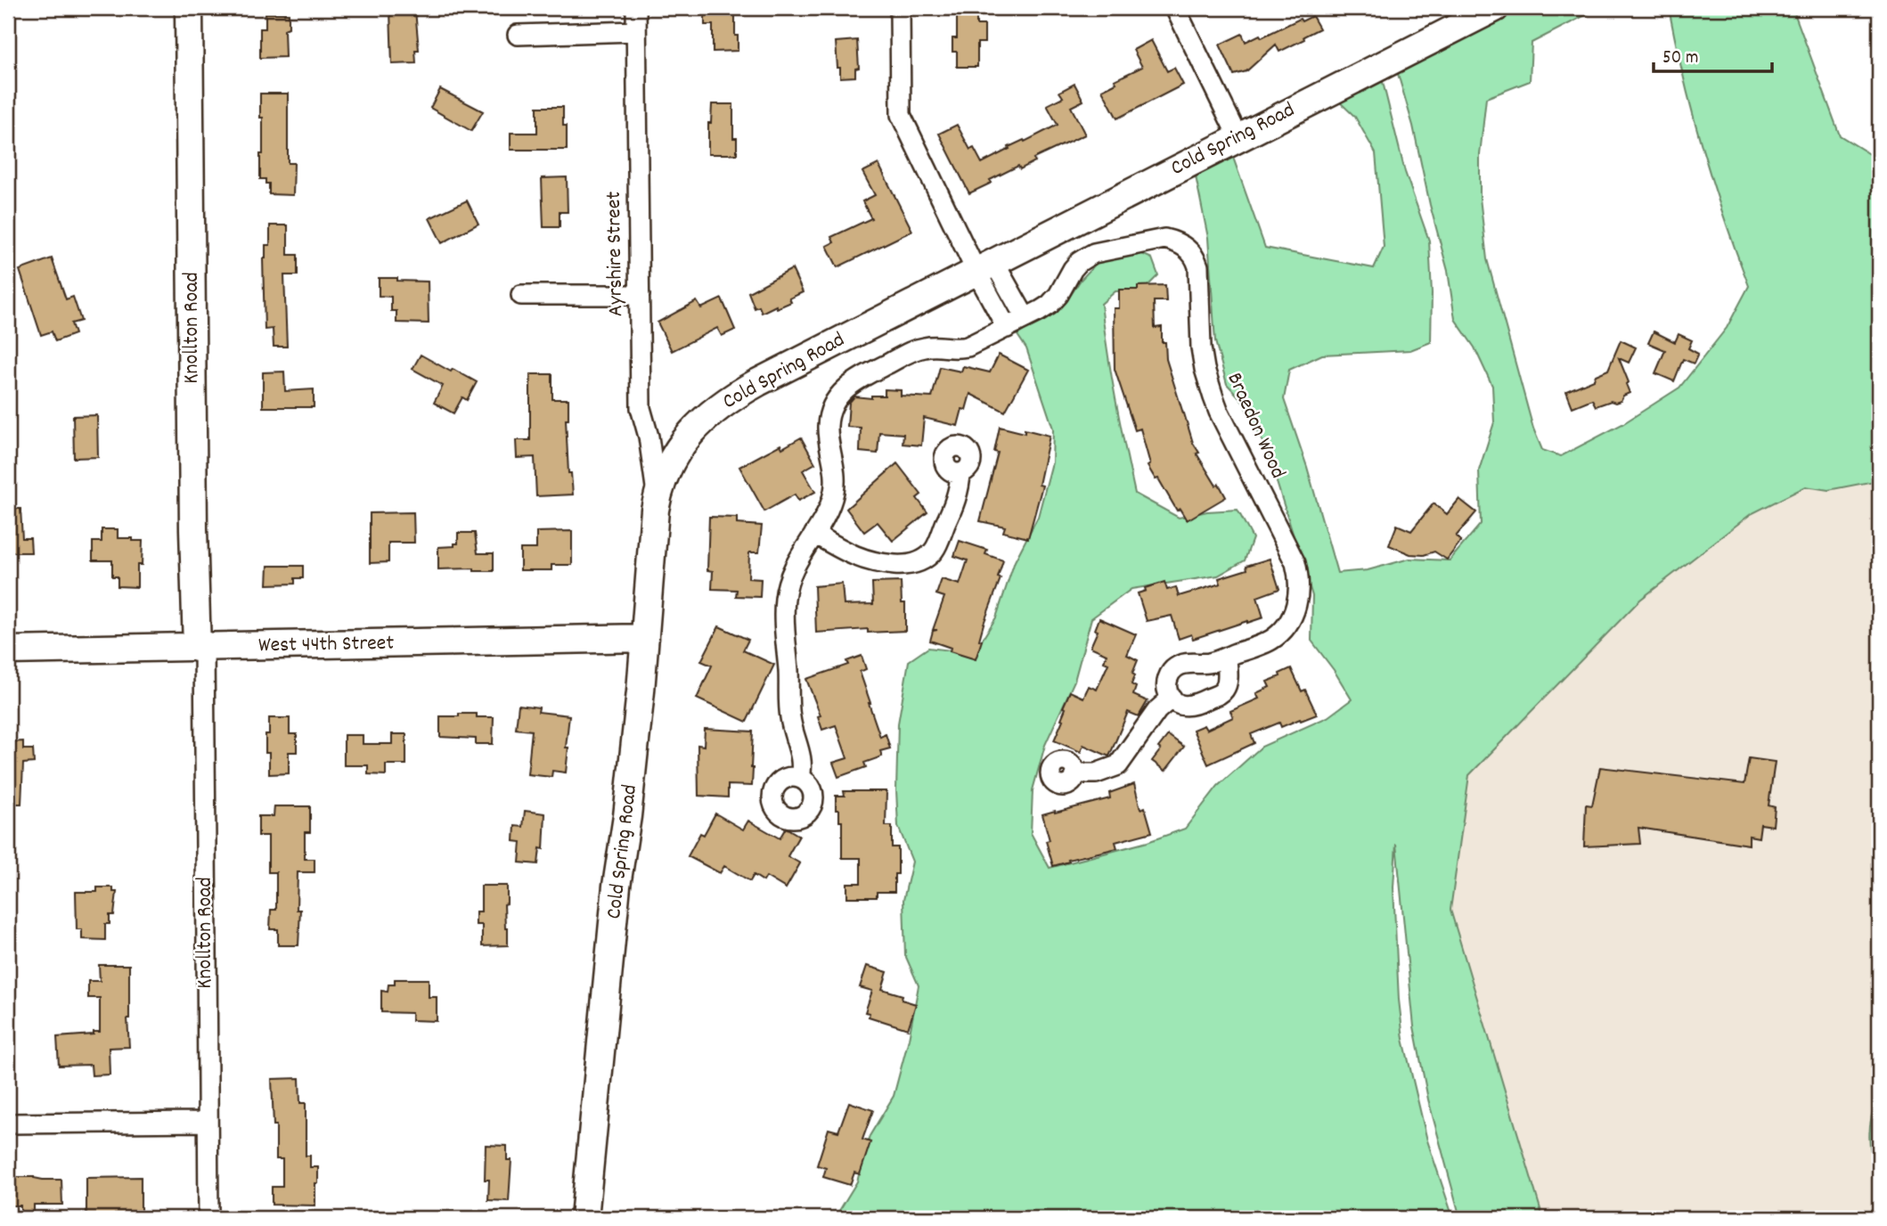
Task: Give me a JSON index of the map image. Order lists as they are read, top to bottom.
{
  "streets": {
    "street": [
      "Cold Spring Road",
      "Ayrshire Street",
      "Knollton Road",
      "Braedon Wood",
      "West 44th Street"
    ]
  },
  "crossings": [
    ["Cold Spring Road", "Ayrshire Street"],
    ["Cold Spring Road", "West 44th Street"],
    ["Knollton Road", "West 44th Street"]
  ],
  "scale_bar": "50 m"
}
